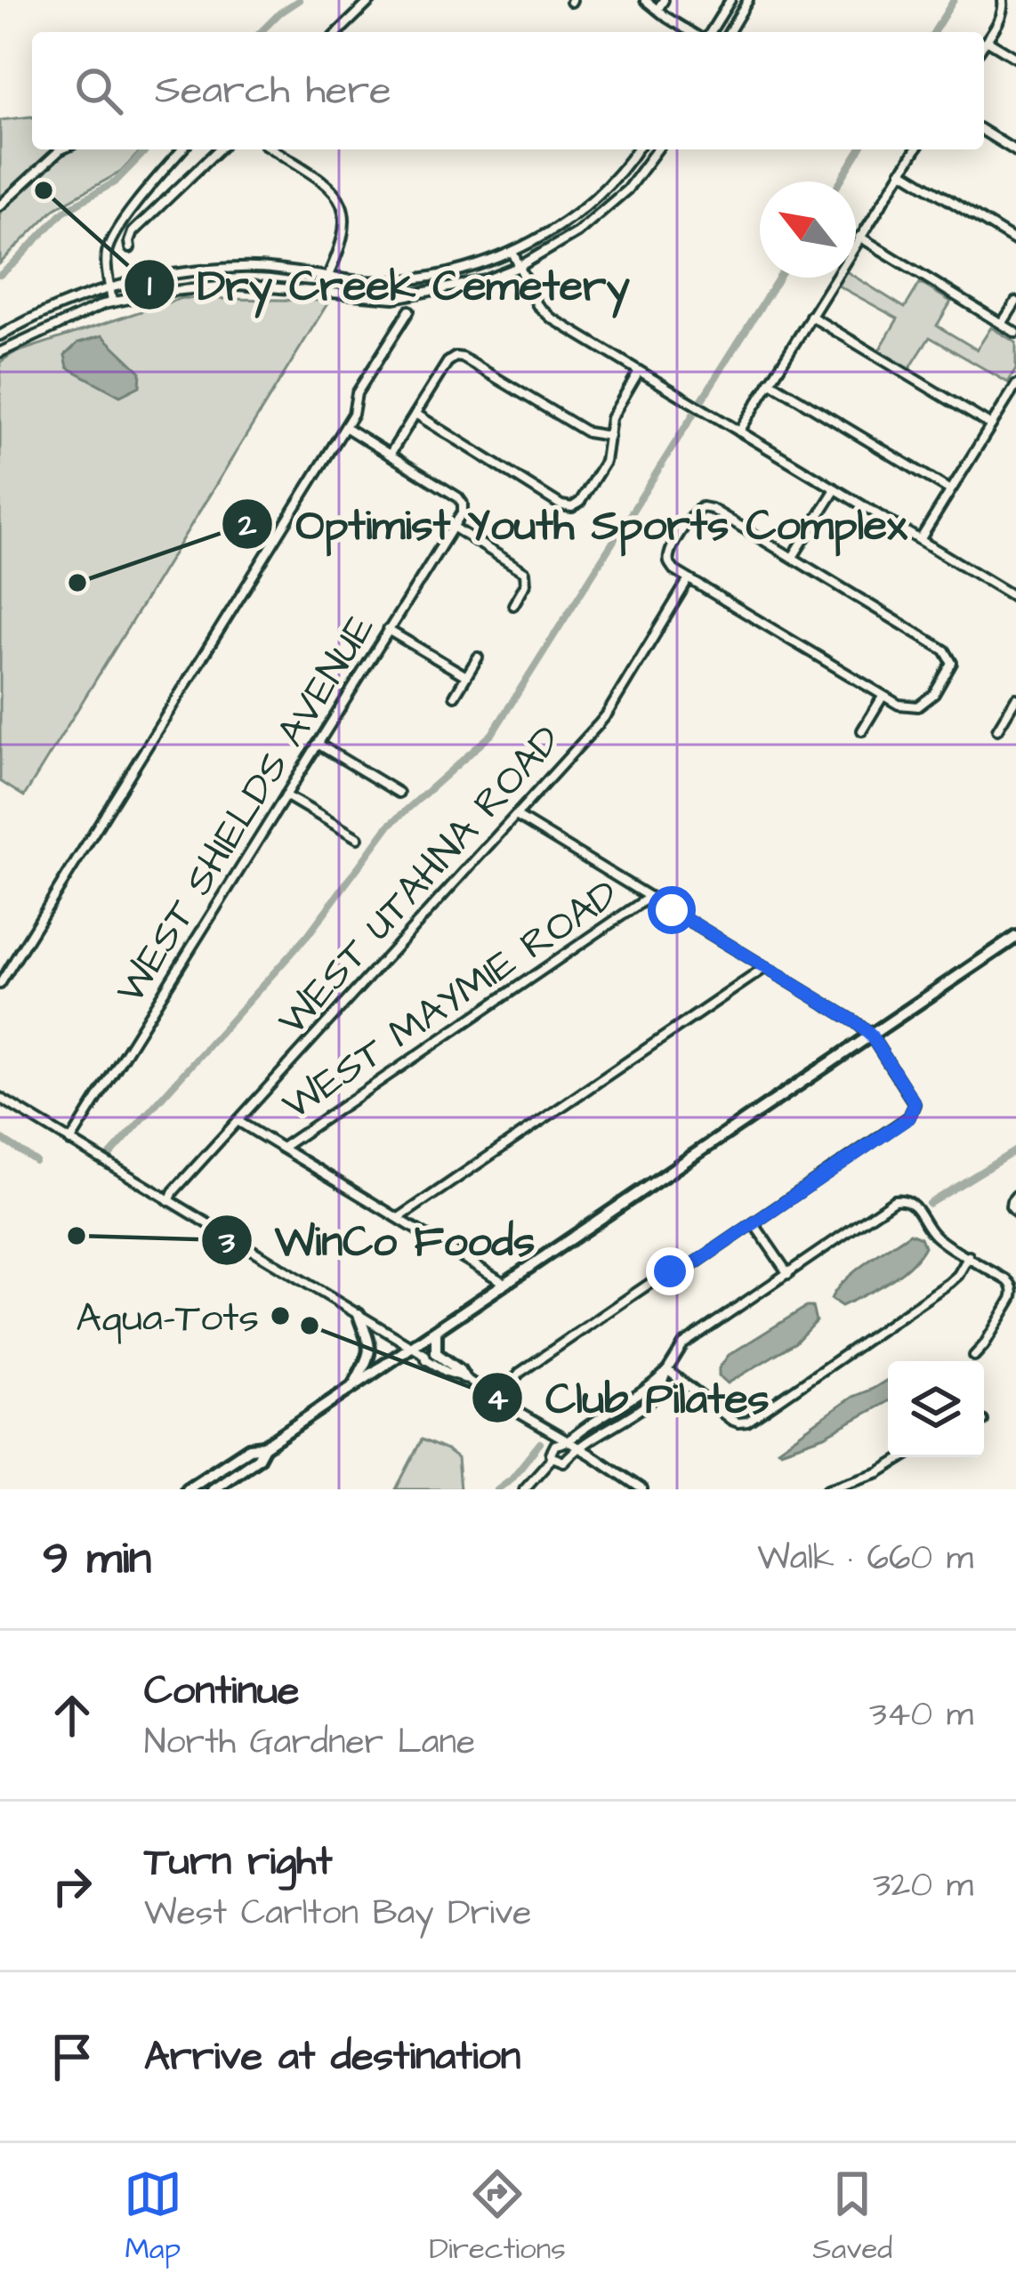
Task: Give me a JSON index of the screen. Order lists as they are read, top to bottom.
{
  "streets": {
    "street": ["WEST SHIELDS AVENUE", "WEST UTAHNA ROAD", "WEST MAYMIE ROAD"]
  },
  "places": [
    "Dry Creek Cemetery",
    "Optimist Youth Sports Complex",
    "WinCo Foods",
    "Aqua-Tots",
    "Club Pilates"
  ],
  "north": "top left",
  "page": {
    "search": "Search here",
    "heading": ["9 min", "Walk · 660 m"],
    "list": [
      ["Continue", "North Gardner Lane", "340 m"],
      ["Turn right", "West Carlton Bay Drive", "320 m"],
      "Arrive at destination"
    ],
    "nav": ["Map", "Directions", "Saved"]
  }
}
